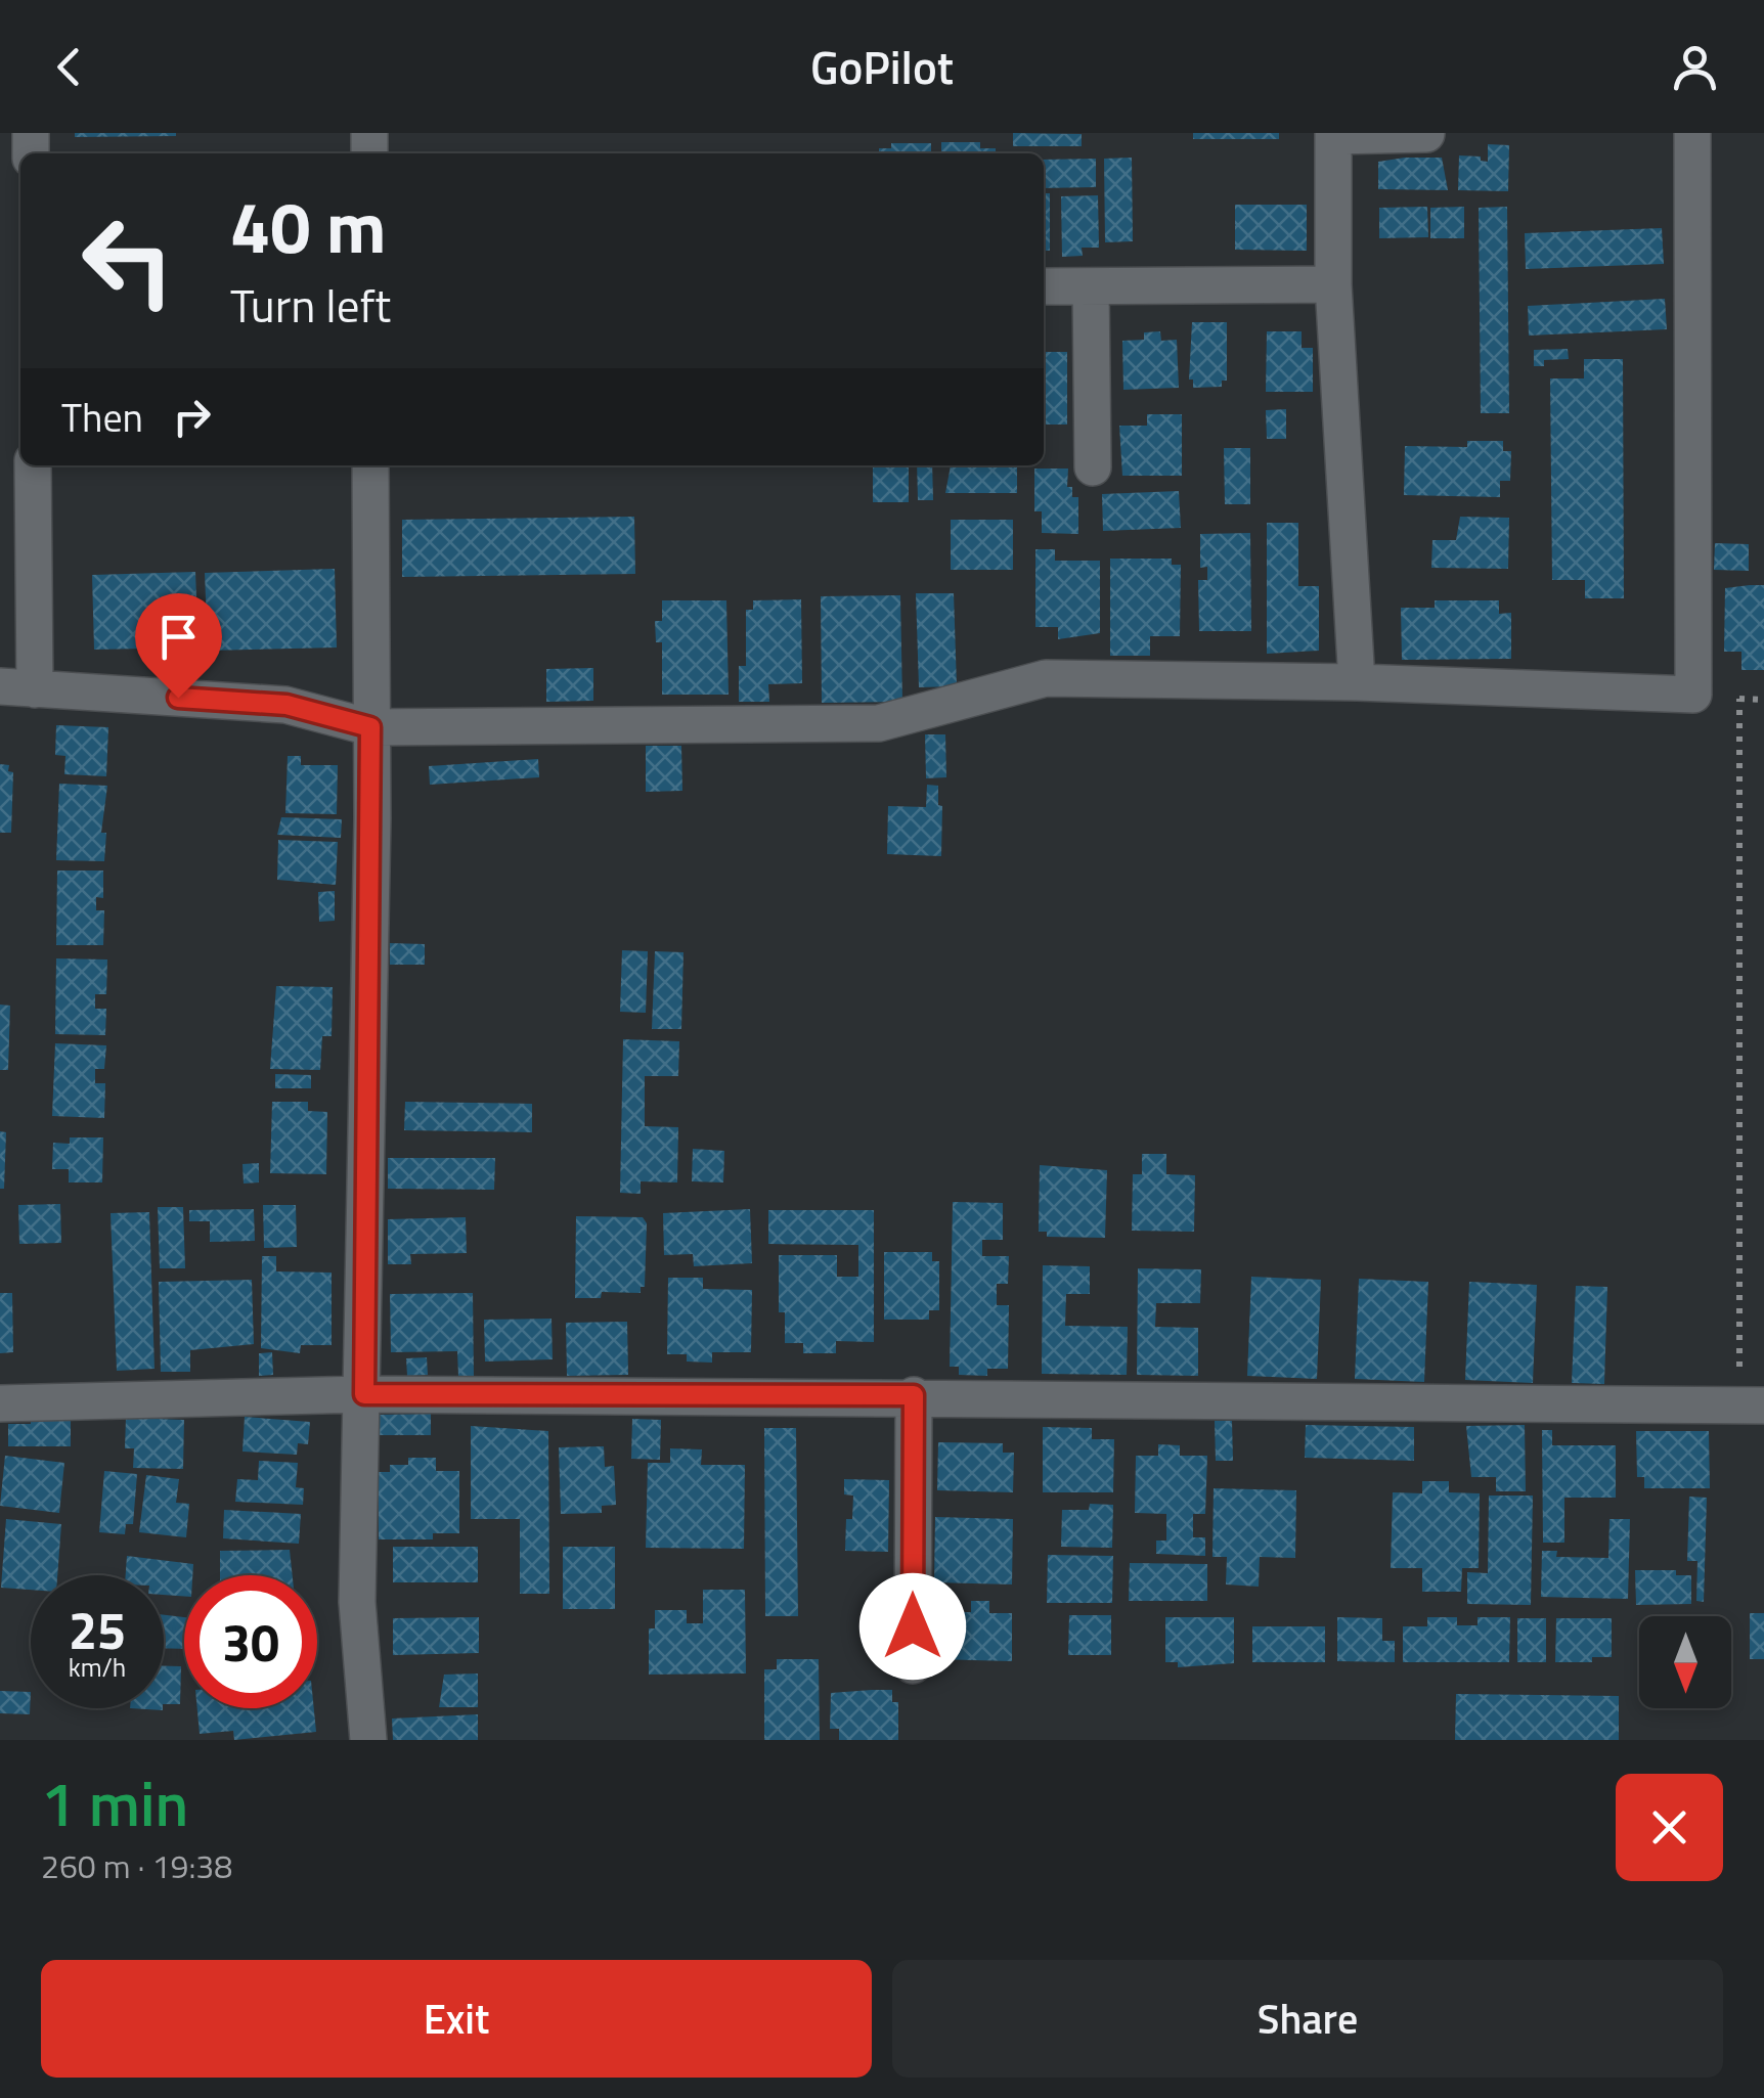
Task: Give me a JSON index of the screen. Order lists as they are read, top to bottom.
{
  "north": "bottom",
  "page": {
    "header": "GoPilot",
    "turn": ["40 m", "Turn left"],
    "then": "Then",
    "speed": "25 km/h",
    "limit": "30",
    "heading": ["1 min", "260 m · 19:38"],
    "buttons": ["Exit", "Share"]
  }
}
